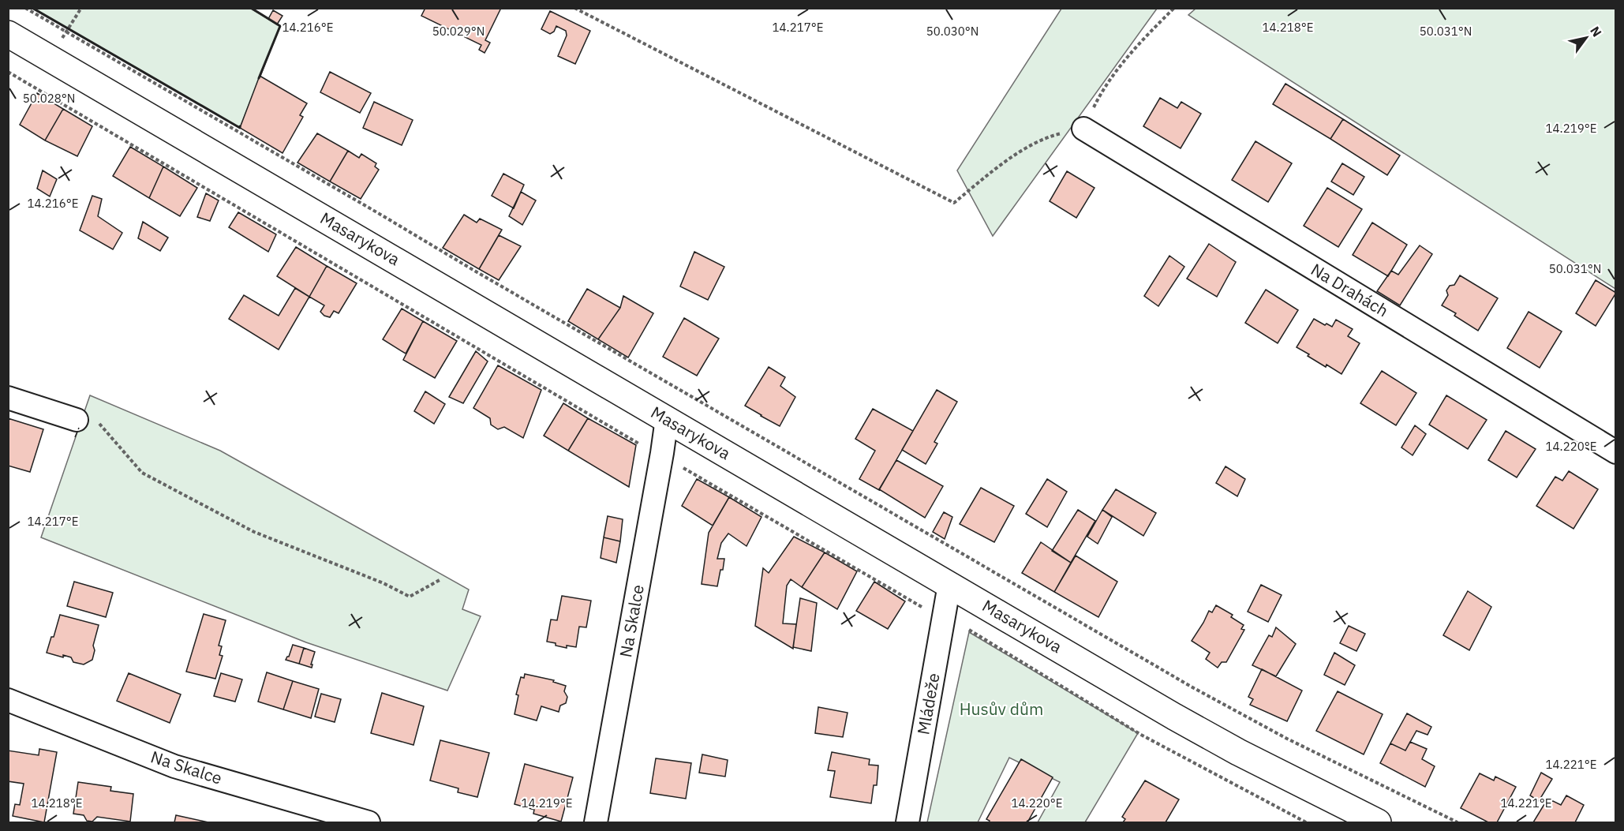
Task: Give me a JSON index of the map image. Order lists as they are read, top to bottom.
{
  "streets": {
    "main road": ["Masarykova"],
    "street": ["Na Drahách", "Na Skalce", "Mládeže"]
  },
  "crossings": [
    ["Masarykova", "Na Skalce"],
    ["Masarykova", "Mládeže"]
  ],
  "parks": ["Husův dům"],
  "north": "top right",
  "coordinates": [
    "14.216°E",
    "14.217°E",
    "14.218°E",
    "50.031°N",
    "50.029°N",
    "50.030°N",
    "50.028°N",
    "14.219°E",
    "14.220°E",
    "14.221°E"
  ]
}
